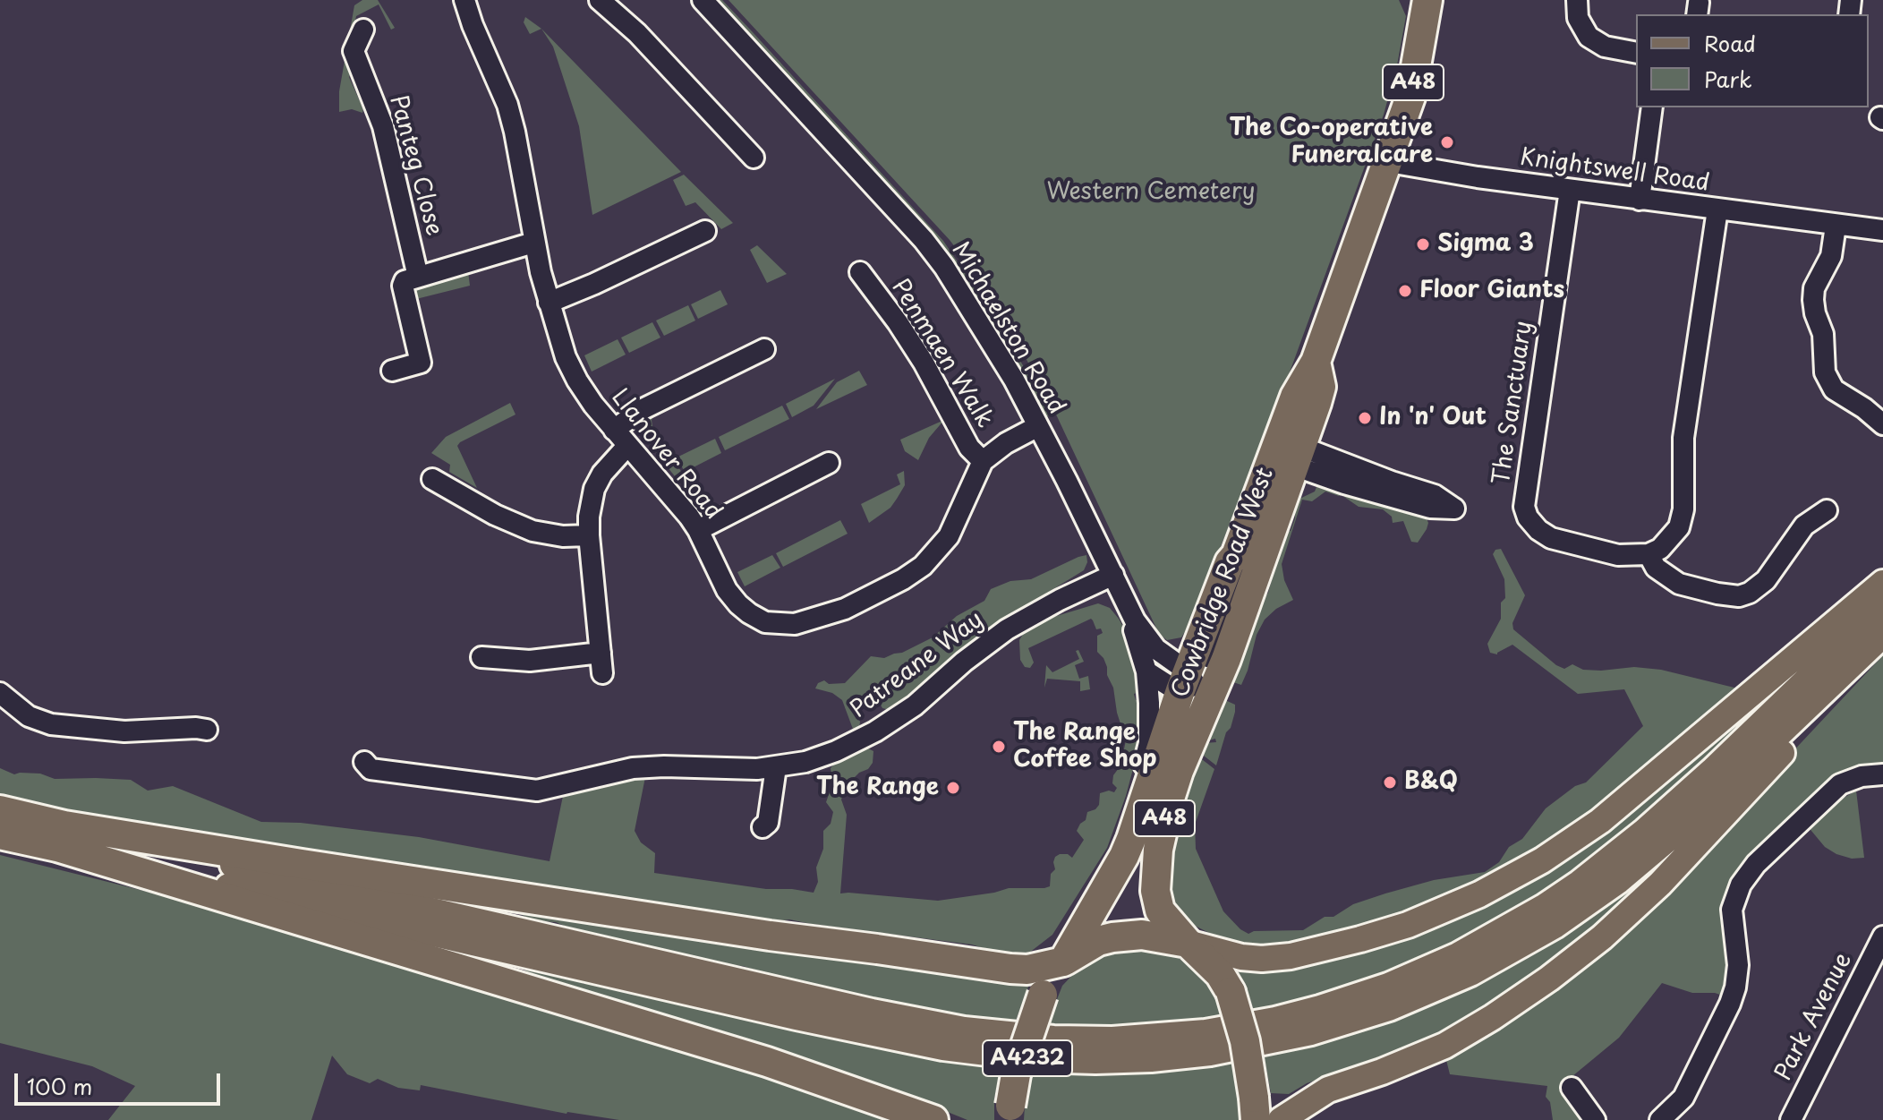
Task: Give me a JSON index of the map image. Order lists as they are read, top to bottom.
{
  "streets": {
    "highway": ["A48", "Cowbridge Road West", "A4232"],
    "street": [
      "Panteg Close",
      "Knightswell Road",
      "Michaelston Road",
      "Penmaen Walk",
      "The Sanctuary",
      "Llanover Road",
      "Patreane Way",
      "Park Avenue"
    ]
  },
  "crossings": [
    ["Panteg Close", "Llanover Road"],
    ["Knightswell Road", "The Sanctuary"],
    ["Knightswell Road", "Cowbridge Road West"],
    ["Michaelston Road", "Llanover Road"],
    ["Michaelston Road", "Cowbridge Road West"],
    ["Michaelston Road", "Patreane Way"],
    ["Penmaen Walk", "Llanover Road"]
  ],
  "parks": ["Western Cemetery"],
  "places": [
    "The Co-operative Funeralcare",
    "Sigma 3",
    "Floor Giants",
    "In 'n' Out",
    "The Range Coffee Shop",
    "B&Q",
    "The Range"
  ],
  "legend": ["Road", "Park"],
  "scale_bar": "100 m"
}
